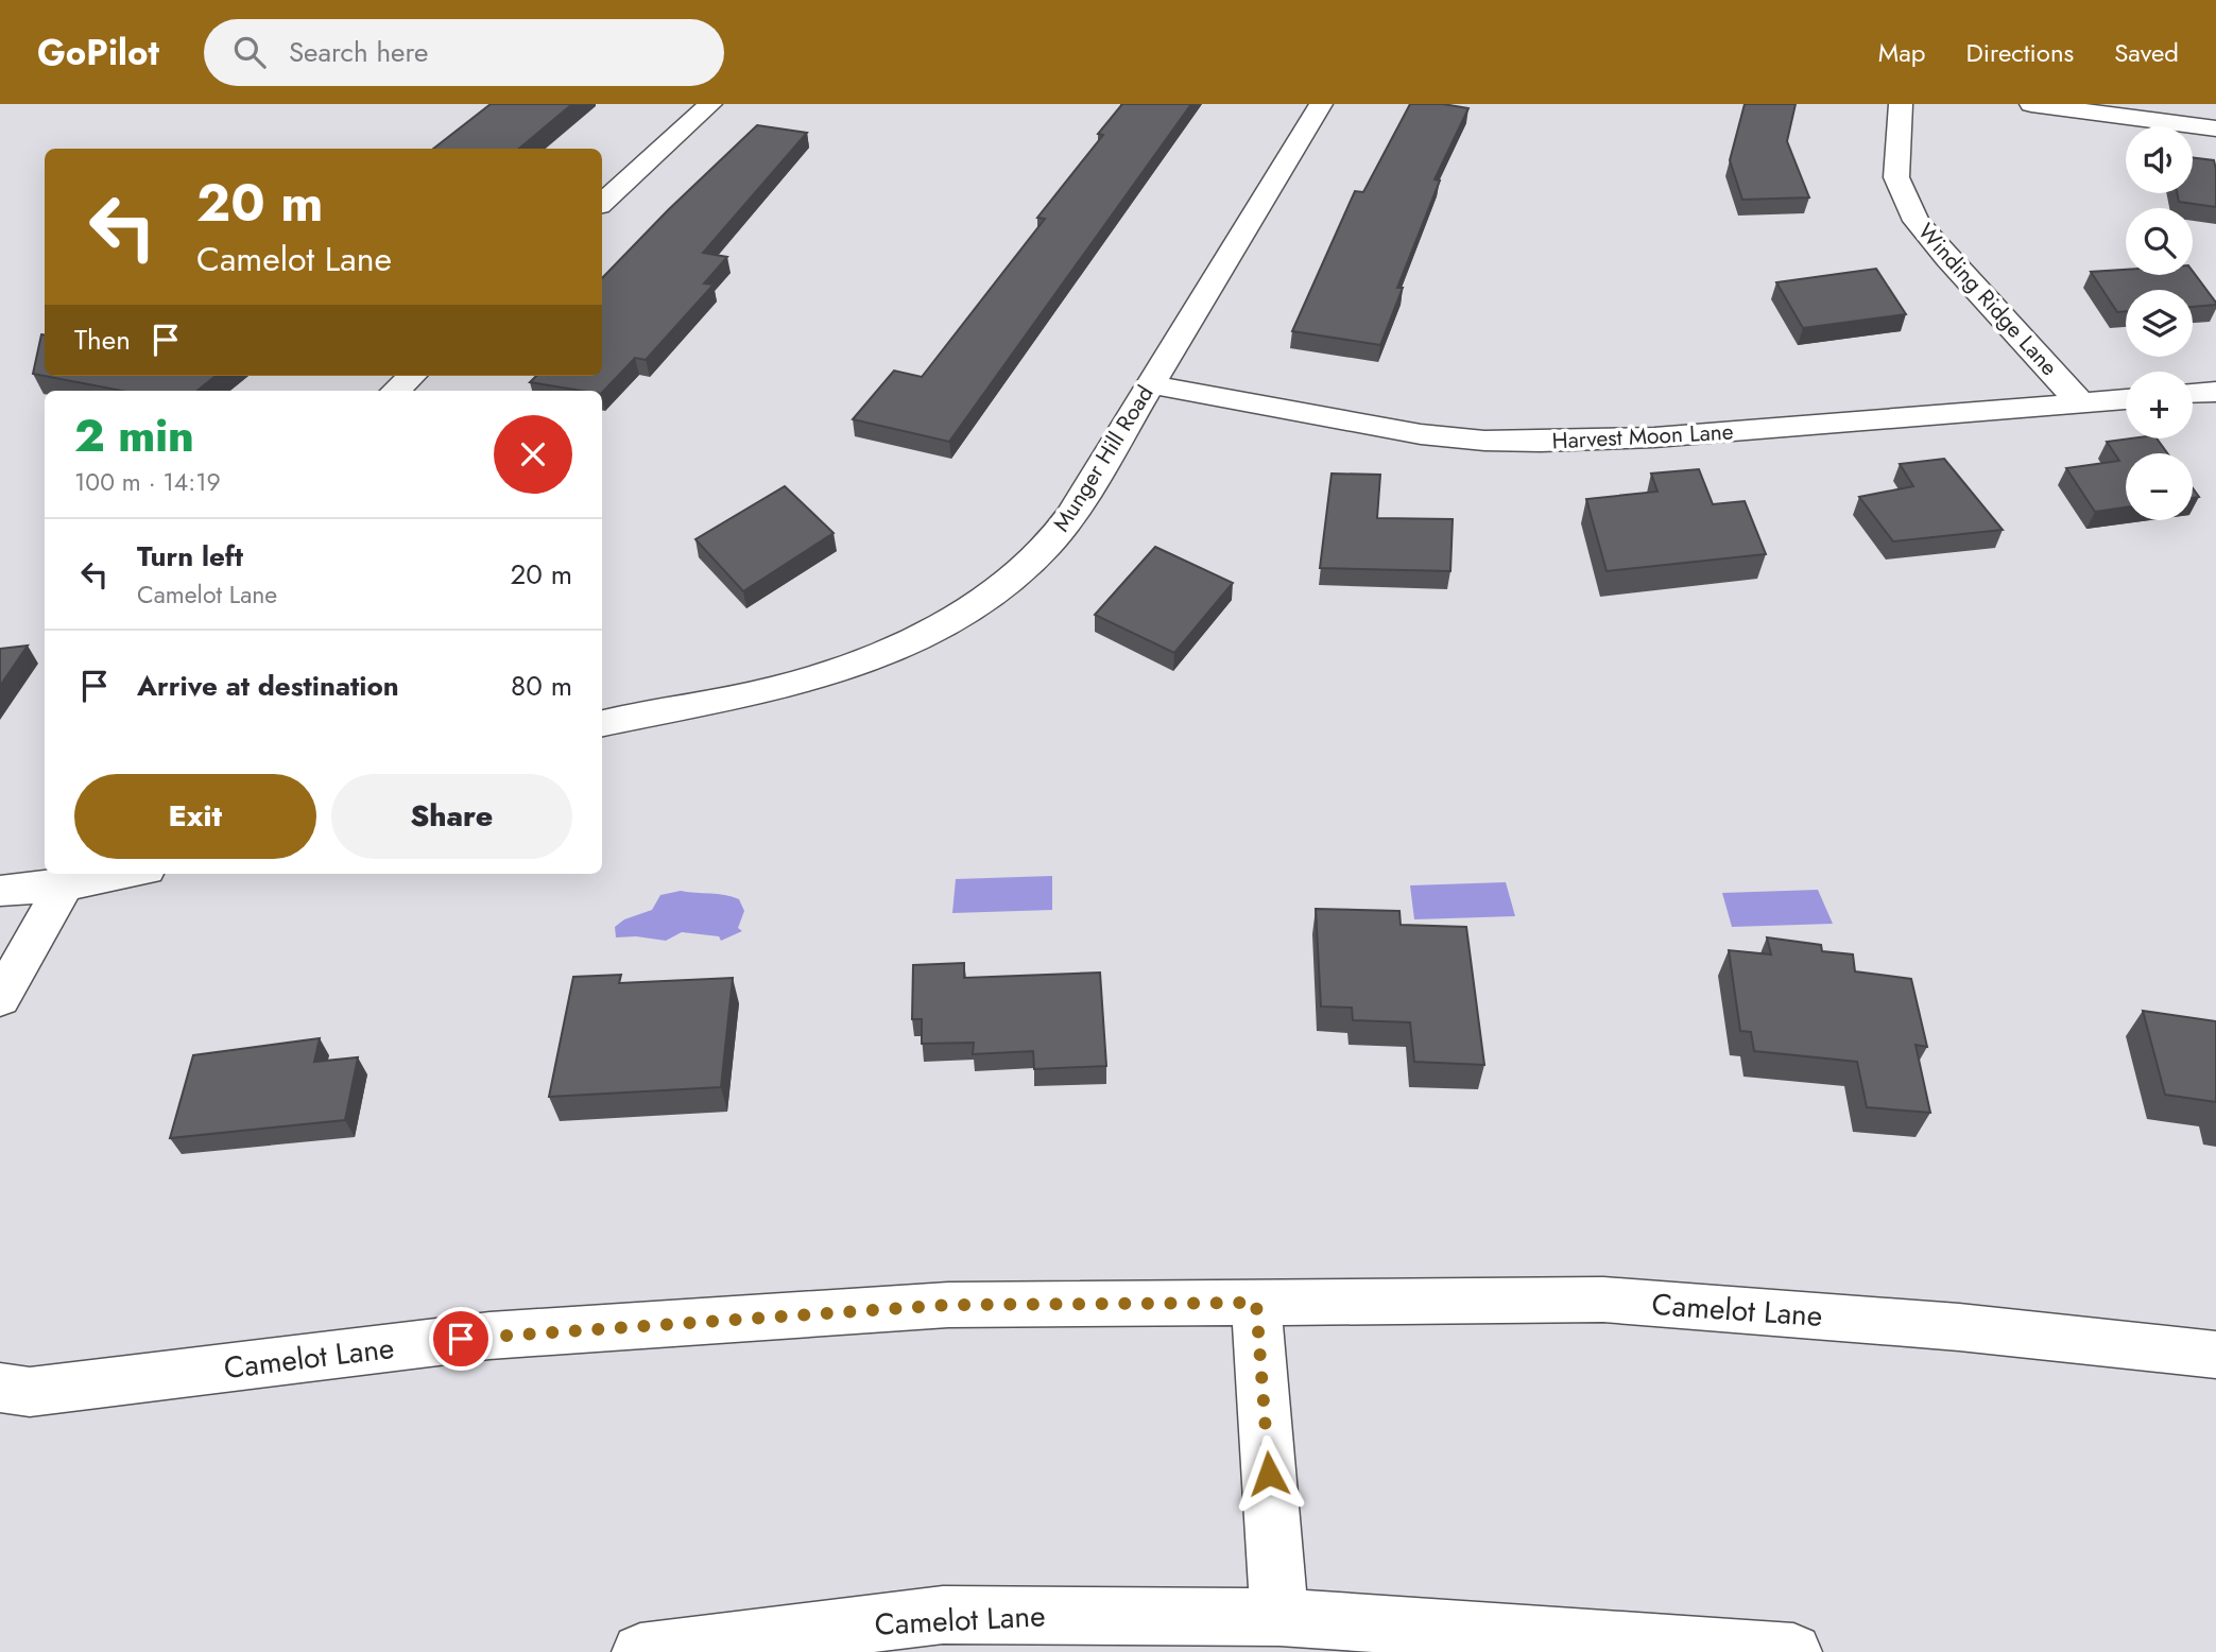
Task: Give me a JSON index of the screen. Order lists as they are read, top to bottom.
{
  "streets": {
    "street": [
      "Winding Ridge Lane",
      "Harvest Moon Lane",
      "Munger Hill Road",
      "Camelot Lane"
    ]
  },
  "crossings": [
    ["Winding Ridge Lane", "Harvest Moon Lane"],
    ["Harvest Moon Lane", "Munger Hill Road"]
  ],
  "page": {
    "header": "GoPilot",
    "search": "Search here",
    "nav": ["Map", "Directions", "Saved"],
    "map_buttons": ["+", "−"],
    "turn": ["20 m", "Camelot Lane"],
    "then": "Then",
    "heading": ["2 min", "100 m · 14:19"],
    "list": [
      {
        "name": "Turn left",
        "note": "Camelot Lane",
        "value": "20 m"
      },
      {
        "name": "Arrive at destination",
        "value": "80 m"
      }
    ],
    "buttons": ["Exit", "Share"]
  }
}
